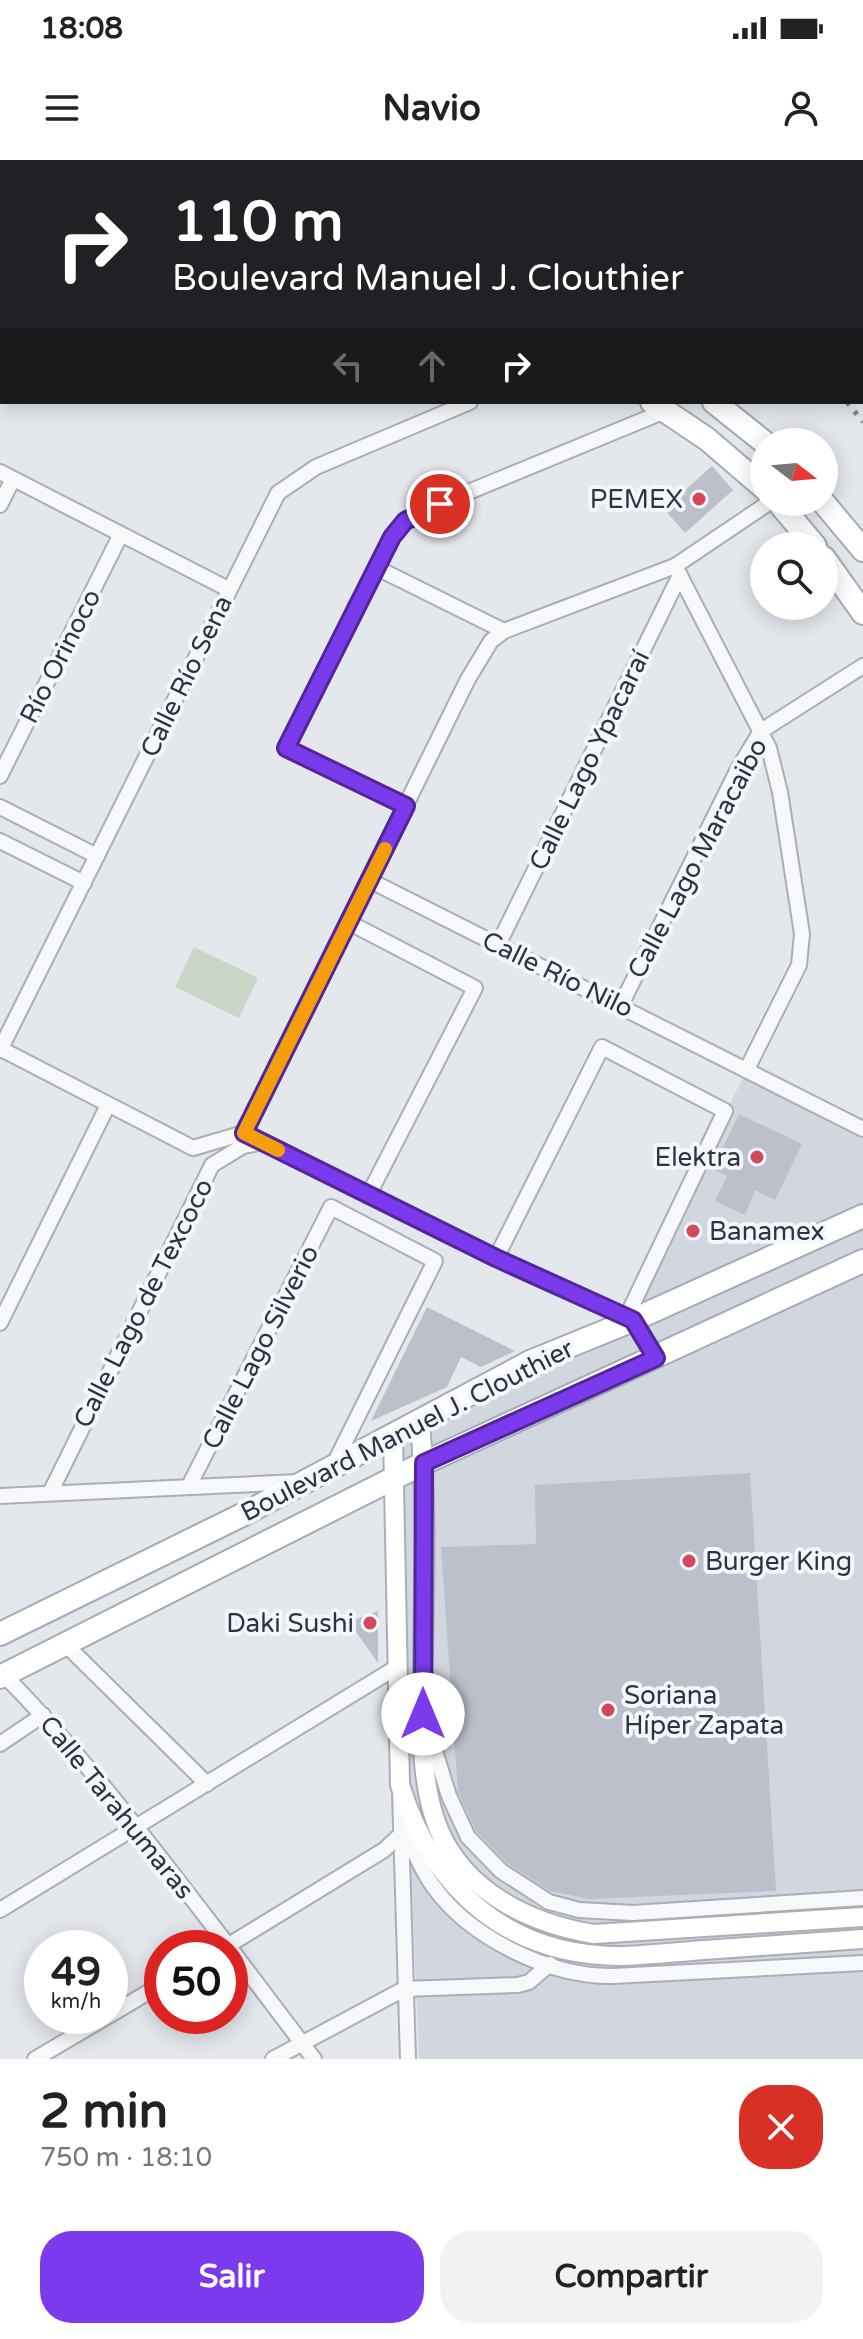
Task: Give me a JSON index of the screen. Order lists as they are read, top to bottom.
{
  "streets": {
    "main road": ["Boulevard Manuel J. Clouthier"],
    "street": [
      "Río Orinoco",
      "Calle Río Sena",
      "Calle Lago Ypacaraí",
      "Calle Lago Maracaibo",
      "Calle Río Nilo",
      "Calle Lago de Texcoco",
      "Calle Lago Silverio",
      "Calle Tarahumaras"
    ]
  },
  "crossings": [
    ["Calle Lago Ypacaraí", "Calle Río Nilo"],
    ["Calle Lago Maracaibo", "Calle Río Nilo"],
    ["Calle Río Nilo", "Boulevard Manuel J. Clouthier"],
    ["Calle Lago Silverio", "Boulevard Manuel J. Clouthier"],
    ["Boulevard Manuel J. Clouthier", "Calle Tarahumaras"]
  ],
  "places": [
    "PEMEX",
    "Elektra",
    "Banamex",
    "Burger King",
    "Daki Sushi",
    "Soriana Híper Zapata"
  ],
  "north": "right",
  "page": {
    "status": "18:08",
    "header": "Navio",
    "turn": ["110 m", "Boulevard Manuel J. Clouthier"],
    "speed": "49 km/h",
    "limit": "50",
    "heading": ["2 min", "750 m · 18:10"],
    "buttons": ["Salir", "Compartir"]
  }
}
